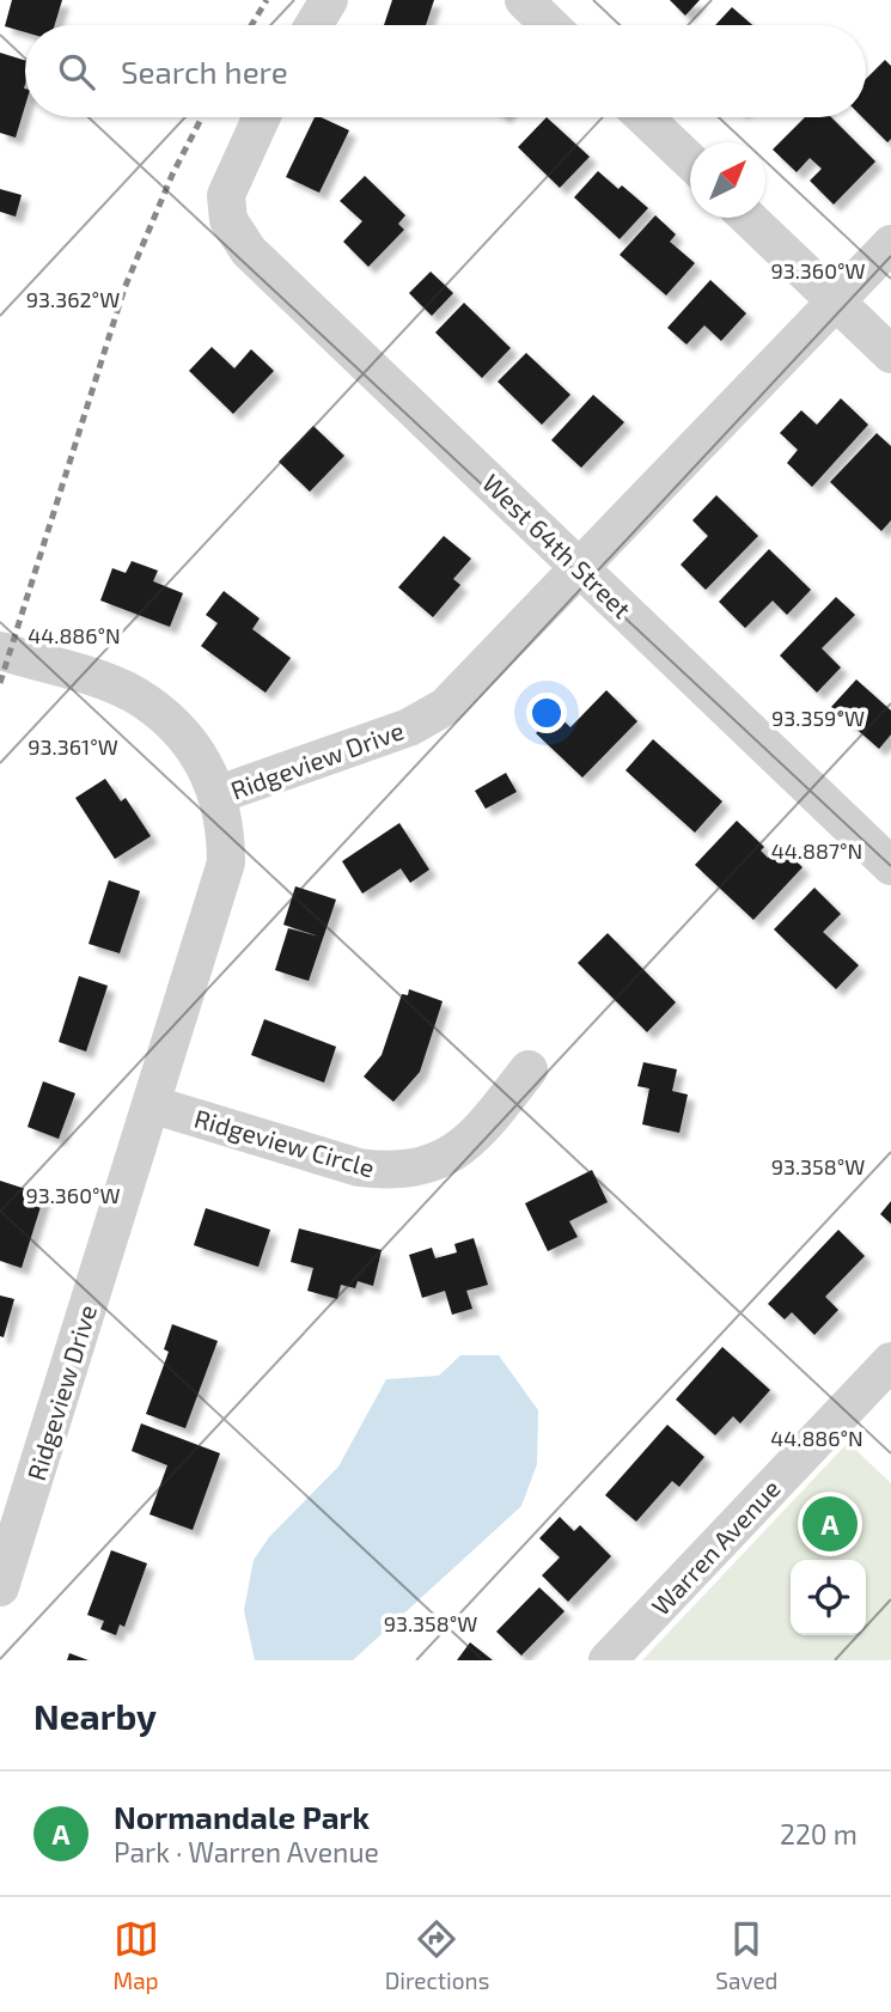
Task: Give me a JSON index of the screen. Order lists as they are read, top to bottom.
{
  "streets": {
    "street": [
      "West 64th Street",
      "Ridgeview Drive",
      "Ridgeview Circle",
      "Warren Avenue"
    ]
  },
  "crossings": [
    ["West 64th Street", "Ridgeview Drive"],
    ["Ridgeview Drive", "Ridgeview Circle"]
  ],
  "north": "top right",
  "page": {
    "search": "Search here",
    "pins": "A",
    "heading": "Nearby",
    "list": [
      {
        "mark": "A",
        "name": "Normandale Park",
        "note": "Park · Warren Avenue",
        "value": "220 m"
      }
    ],
    "nav": ["Map", "Directions", "Saved"]
  },
  "coordinates": [
    "93.360°W",
    "93.362°W",
    "44.886°N",
    "93.359°W",
    "93.361°W",
    "44.887°N",
    "93.358°W"
  ]
}
